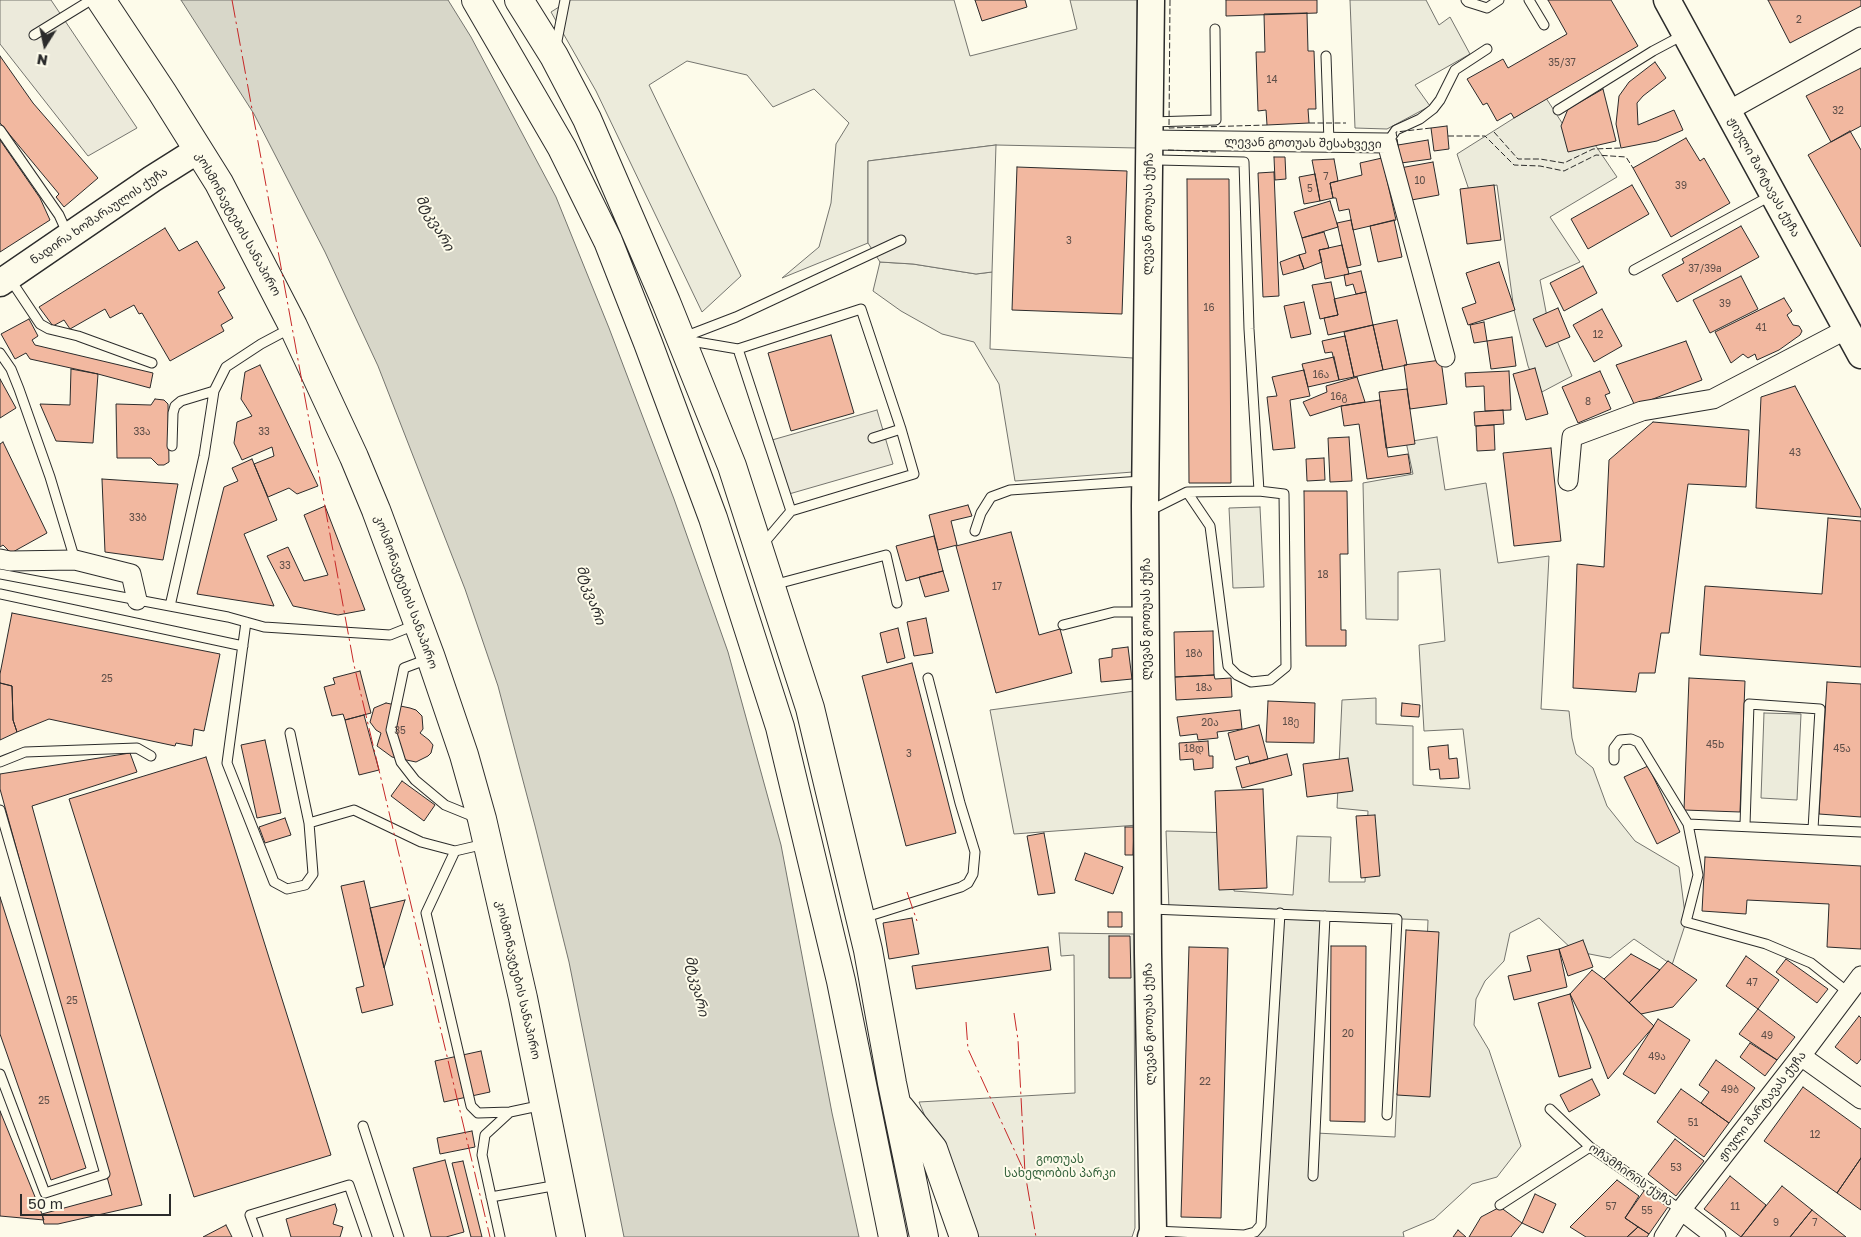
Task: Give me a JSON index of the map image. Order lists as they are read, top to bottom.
{
  "streets": {
    "main road": ["კოსმონავტების სანაპირო"],
    "street": [
      "ლევან გოთუას შესახვევი",
      "ჟიული შარტავას ქუჩა",
      "ლევან გოთუას ქუჩა",
      "ნადირა ხოშარაულის ქუჩა",
      "ოჩამჩირის ქუჩა"
    ]
  },
  "crossings": [
    ["ლევან გოთუას შესახვევი", "ლევან გოთუას ქუჩა"],
    ["ჟიული შარტავას ქუჩა", "ოჩამჩირის ქუჩა"],
    ["ნადირა ხოშარაულის ქუჩა", "კოსმონავტების სანაპირო"]
  ],
  "water": ["მტკვარი"],
  "parks": ["გოთუას სახელობის პარკი"],
  "house_numbers": [
    "2",
    "35/37",
    "14",
    "32",
    "7",
    "10",
    "39",
    "5",
    "3",
    "37/39a",
    "39",
    "16",
    "41",
    "12",
    "16ა",
    "16გ",
    "8",
    "33ა",
    "33",
    "43",
    "33ბ",
    "33",
    "18",
    "17",
    "18ბ",
    "25",
    "18ა",
    "18ე",
    "20ა",
    "35",
    "45b",
    "18დ",
    "45ა",
    "3",
    "47",
    "25",
    "20",
    "49",
    "49ა",
    "22",
    "49ბ",
    "25",
    "51",
    "12",
    "53",
    "57",
    "11",
    "55",
    "9",
    "7"
  ],
  "scale_bar": "50 m",
  "north": "bottom"
}
